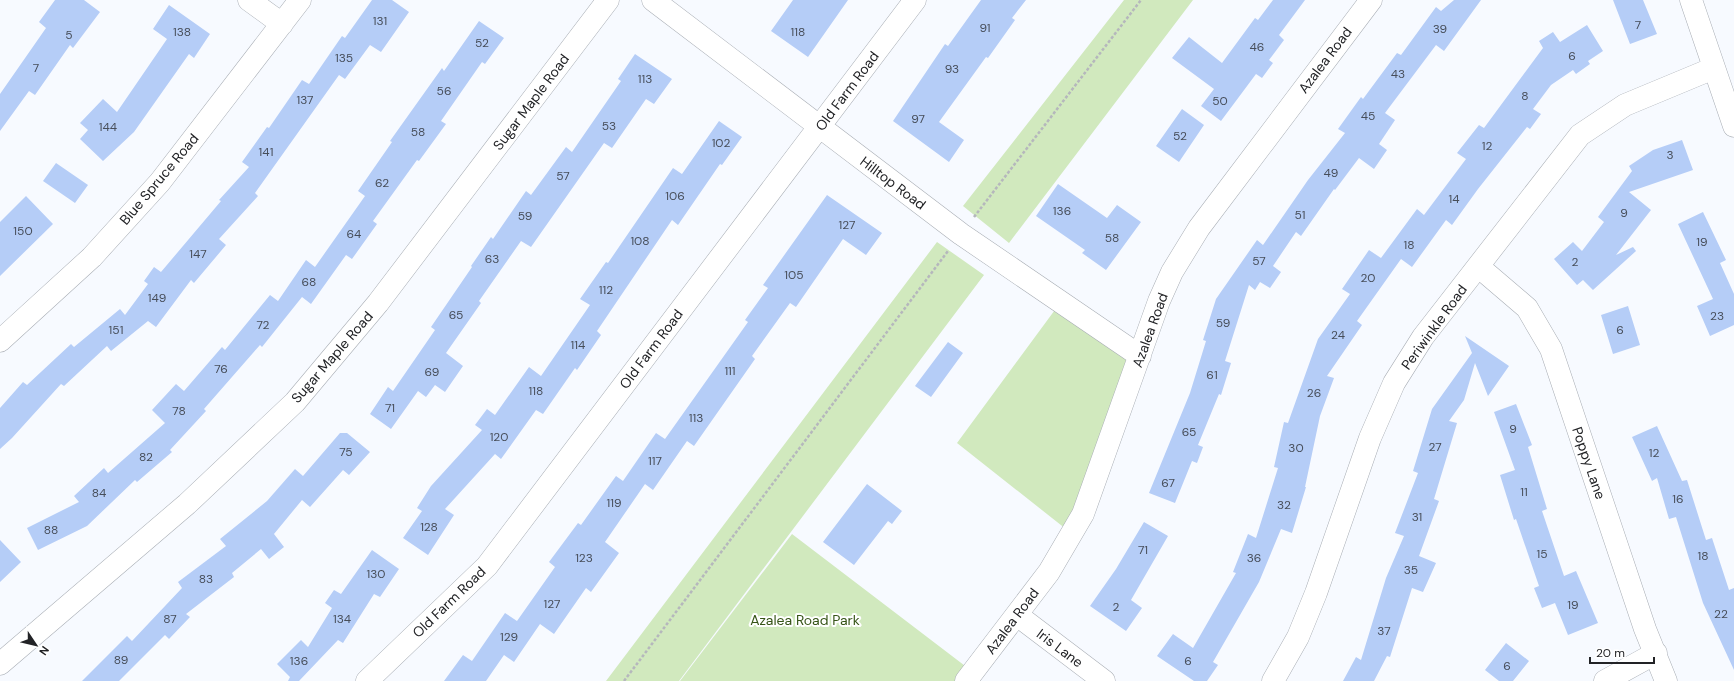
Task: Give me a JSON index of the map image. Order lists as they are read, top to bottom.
{
  "streets": {
    "street": [
      "Azalea Road",
      "Old Farm Road",
      "Sugar Maple Road",
      "Blue Spruce Road",
      "Hilltop Road",
      "Periwinkle Road",
      "Poppy Lane",
      "Iris Lane"
    ]
  },
  "crossings": [
    ["Azalea Road", "Hilltop Road"],
    ["Azalea Road", "Iris Lane"],
    ["Old Farm Road", "Hilltop Road"],
    ["Periwinkle Road", "Poppy Lane"]
  ],
  "parks": ["Azalea Road Park"],
  "house_numbers": [
    "131",
    "7",
    "91",
    "39",
    "138",
    "118",
    "5",
    "52",
    "46",
    "6",
    "135",
    "7",
    "93",
    "43",
    "113",
    "56",
    "8",
    "137",
    "50",
    "45",
    "97",
    "53",
    "144",
    "58",
    "52",
    "102",
    "12",
    "141",
    "3",
    "49",
    "57",
    "62",
    "106",
    "14",
    "136",
    "9",
    "51",
    "59",
    "127",
    "150",
    "64",
    "58",
    "108",
    "19",
    "18",
    "147",
    "63",
    "57",
    "2",
    "105",
    "20",
    "68",
    "112",
    "149",
    "65",
    "23",
    "59",
    "72",
    "151",
    "6",
    "24",
    "114",
    "76",
    "111",
    "69",
    "61",
    "118",
    "26",
    "71",
    "78",
    "113",
    "9",
    "65",
    "120",
    "27",
    "30",
    "75",
    "12",
    "82",
    "117",
    "67",
    "11",
    "84",
    "16",
    "119",
    "32",
    "31",
    "128",
    "88",
    "71",
    "15",
    "18",
    "123",
    "36",
    "35",
    "130",
    "83",
    "127",
    "19",
    "2",
    "22",
    "87",
    "134",
    "37",
    "129",
    "89",
    "136",
    "6",
    "6"
  ],
  "scale_bar": "20 m",
  "north": "bottom right"
}
